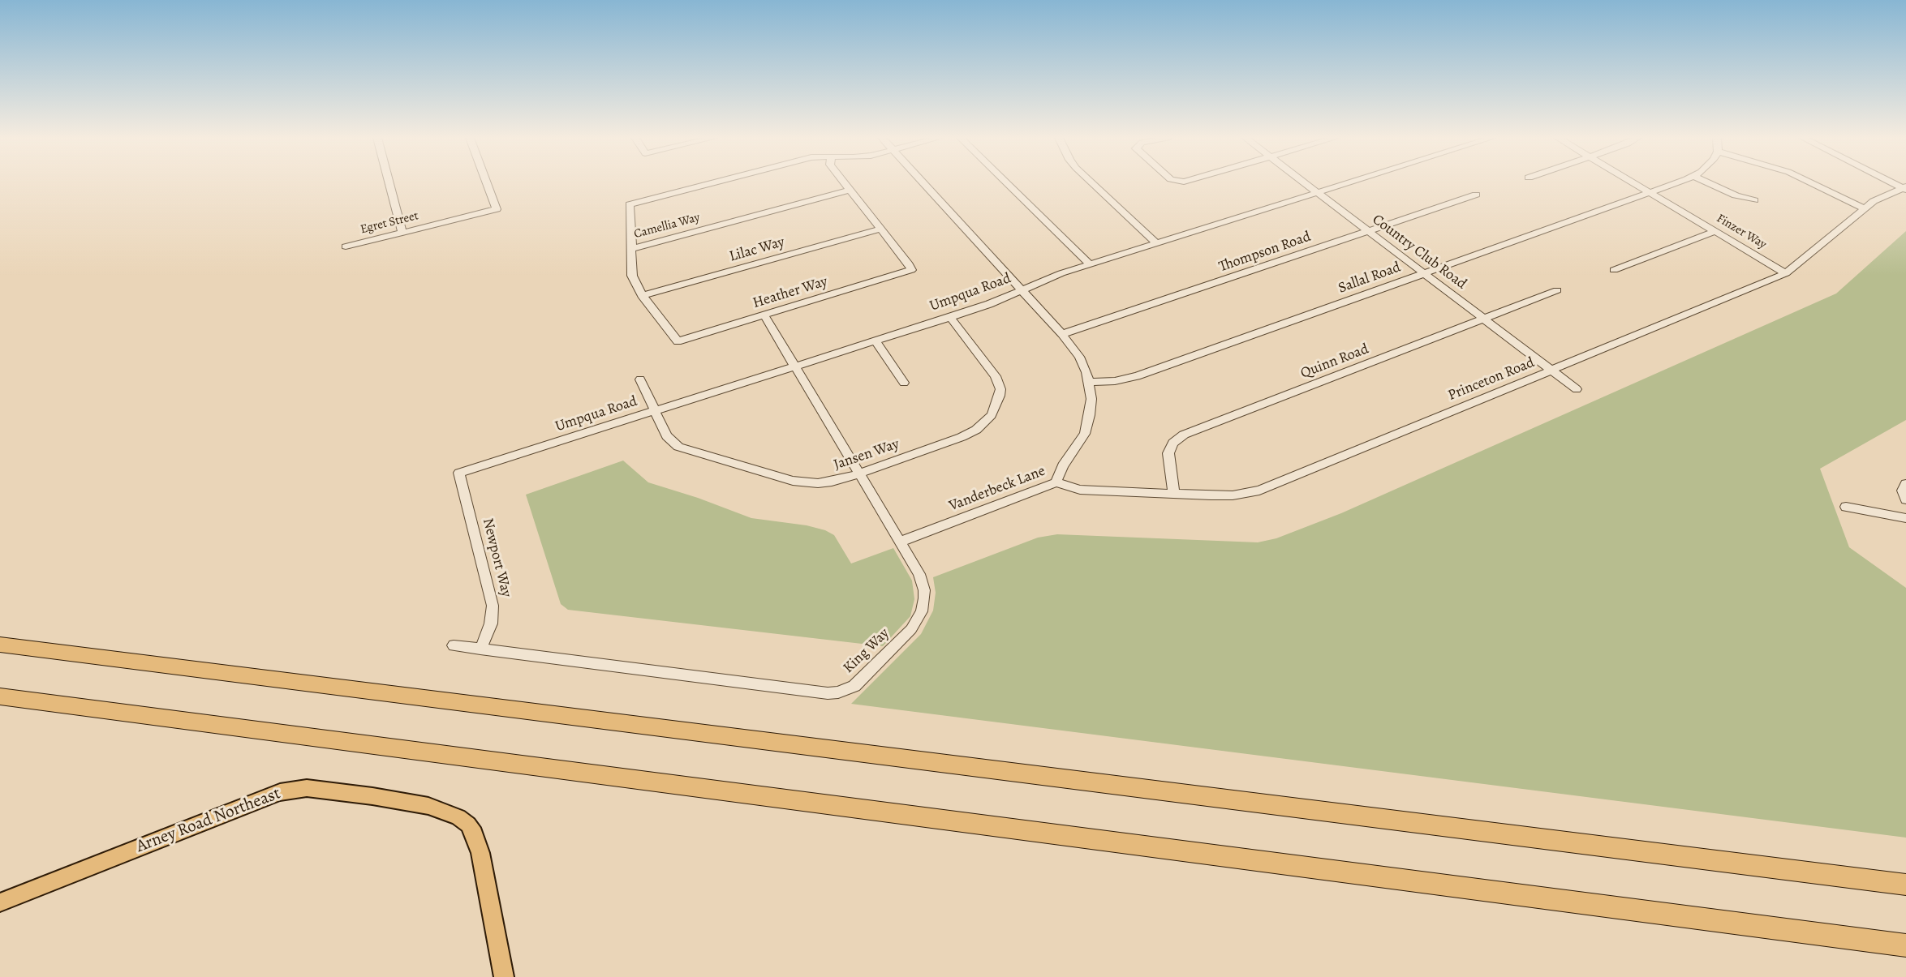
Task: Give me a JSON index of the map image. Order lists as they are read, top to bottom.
{
  "streets": {
    "main road": ["Arney Road Northeast"],
    "street": [
      "Egret Street",
      "Camellia Way",
      "Finzer Way",
      "Lilac Way",
      "Thompson Road",
      "Country Club Road",
      "Sallal Road",
      "Heather Way",
      "Umpqua Road",
      "Quinn Road",
      "Princeton Road",
      "Jansen Way",
      "Vanderbeck Lane",
      "Newport Way",
      "King Way"
    ]
  },
  "crossings": [
    ["Finzer Way", "Sallal Road"],
    ["Finzer Way", "Princeton Road"],
    ["Lilac Way", "Heather Way"],
    ["Thompson Road", "Country Club Road"],
    ["Thompson Road", "Vanderbeck Lane"],
    ["Country Club Road", "Sallal Road"],
    ["Country Club Road", "Umpqua Road"],
    ["Country Club Road", "Quinn Road"],
    ["Country Club Road", "Princeton Road"],
    ["Sallal Road", "Vanderbeck Lane"],
    ["Heather Way", "King Way"],
    ["Umpqua Road", "Jansen Way"],
    ["Umpqua Road", "Vanderbeck Lane"],
    ["Umpqua Road", "Newport Way"],
    ["Umpqua Road", "King Way"],
    ["Quinn Road", "Princeton Road"],
    ["Princeton Road", "Vanderbeck Lane"],
    ["Jansen Way", "King Way"],
    ["Vanderbeck Lane", "King Way"],
    ["Newport Way", "King Way"]
  ]
}
